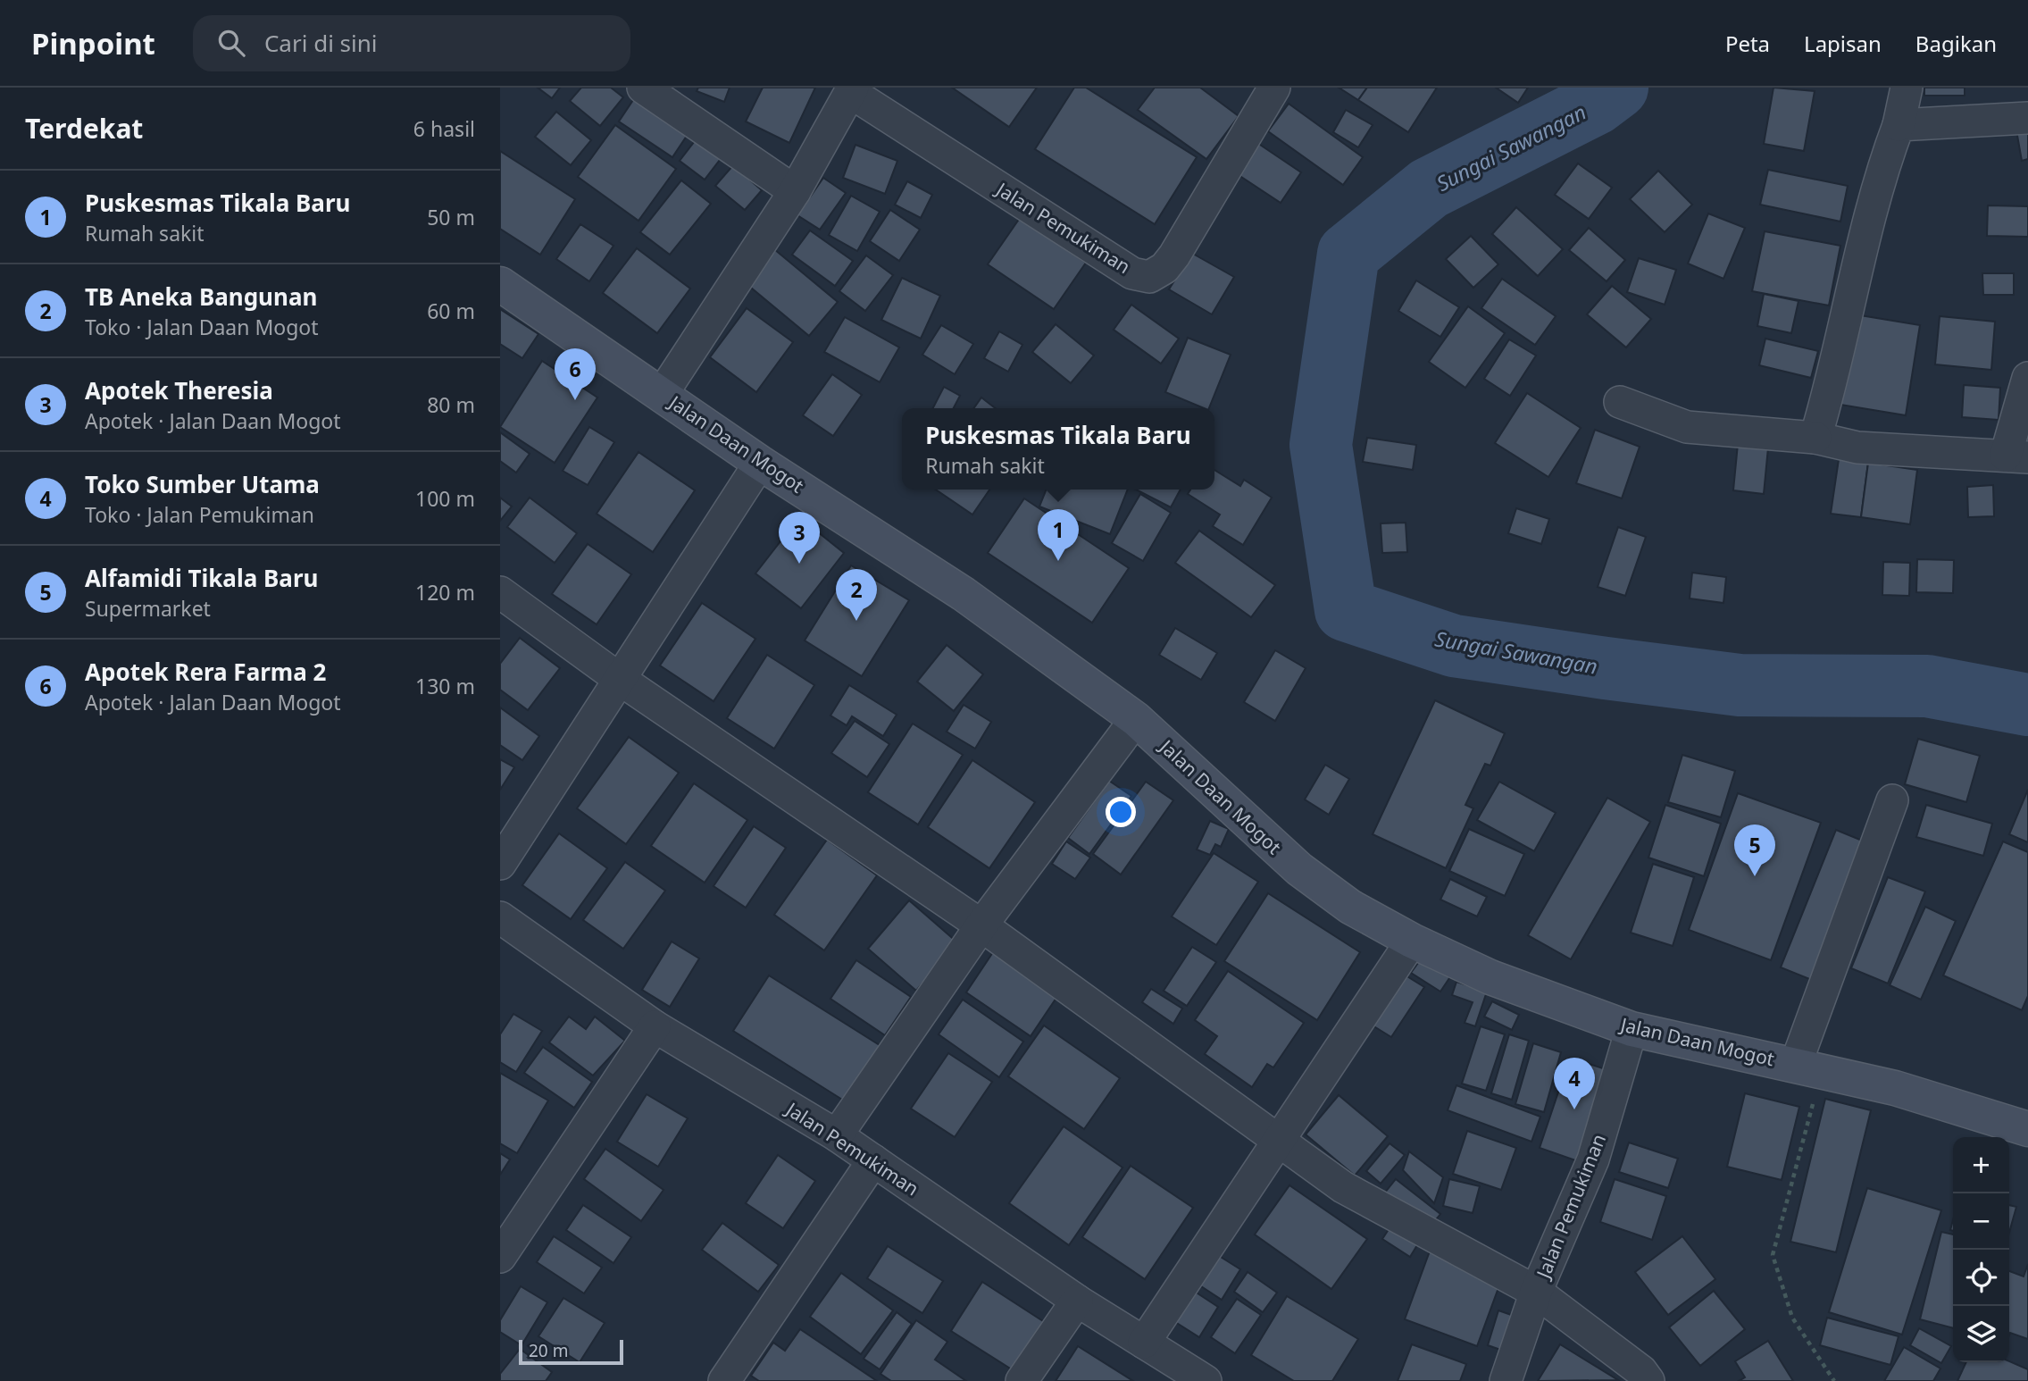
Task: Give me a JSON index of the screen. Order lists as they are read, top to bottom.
{
  "streets": {
    "main road": ["Jalan Daan Mogot"],
    "street": ["Jalan Pemukiman"]
  },
  "crossings": [
    ["Jalan Pemukiman", "Jalan Daan Mogot"]
  ],
  "water": ["Sungai Sawangan"],
  "scale_bar": "20 m",
  "page": {
    "header": "Pinpoint",
    "search": "Cari di sini",
    "nav": ["Peta", "Lapisan", "Bagikan"],
    "heading": ["Terdekat", "6 hasil"],
    "list": [
      {
        "mark": "1",
        "name": "Puskesmas Tikala Baru",
        "note": "Rumah sakit",
        "value": "50 m"
      },
      {
        "mark": "2",
        "name": "TB Aneka Bangunan",
        "note": "Toko · Jalan Daan Mogot",
        "value": "60 m"
      },
      {
        "mark": "3",
        "name": "Apotek Theresia",
        "note": "Apotek · Jalan Daan Mogot",
        "value": "80 m"
      },
      {
        "mark": "4",
        "name": "Toko Sumber Utama",
        "note": "Toko · Jalan Pemukiman",
        "value": "100 m"
      },
      {
        "mark": "5",
        "name": "Alfamidi Tikala Baru",
        "note": "Supermarket",
        "value": "120 m"
      },
      {
        "mark": "6",
        "name": "Apotek Rera Farma 2",
        "note": "Apotek · Jalan Daan Mogot",
        "value": "130 m"
      }
    ],
    "pins": [
      "6",
      "1",
      "3",
      "2",
      "5",
      "4"
    ],
    "popup": ["Puskesmas Tikala Baru", "Rumah sakit"],
    "map_buttons": ["+", "−"],
    "scale": "20 m"
  }
}
